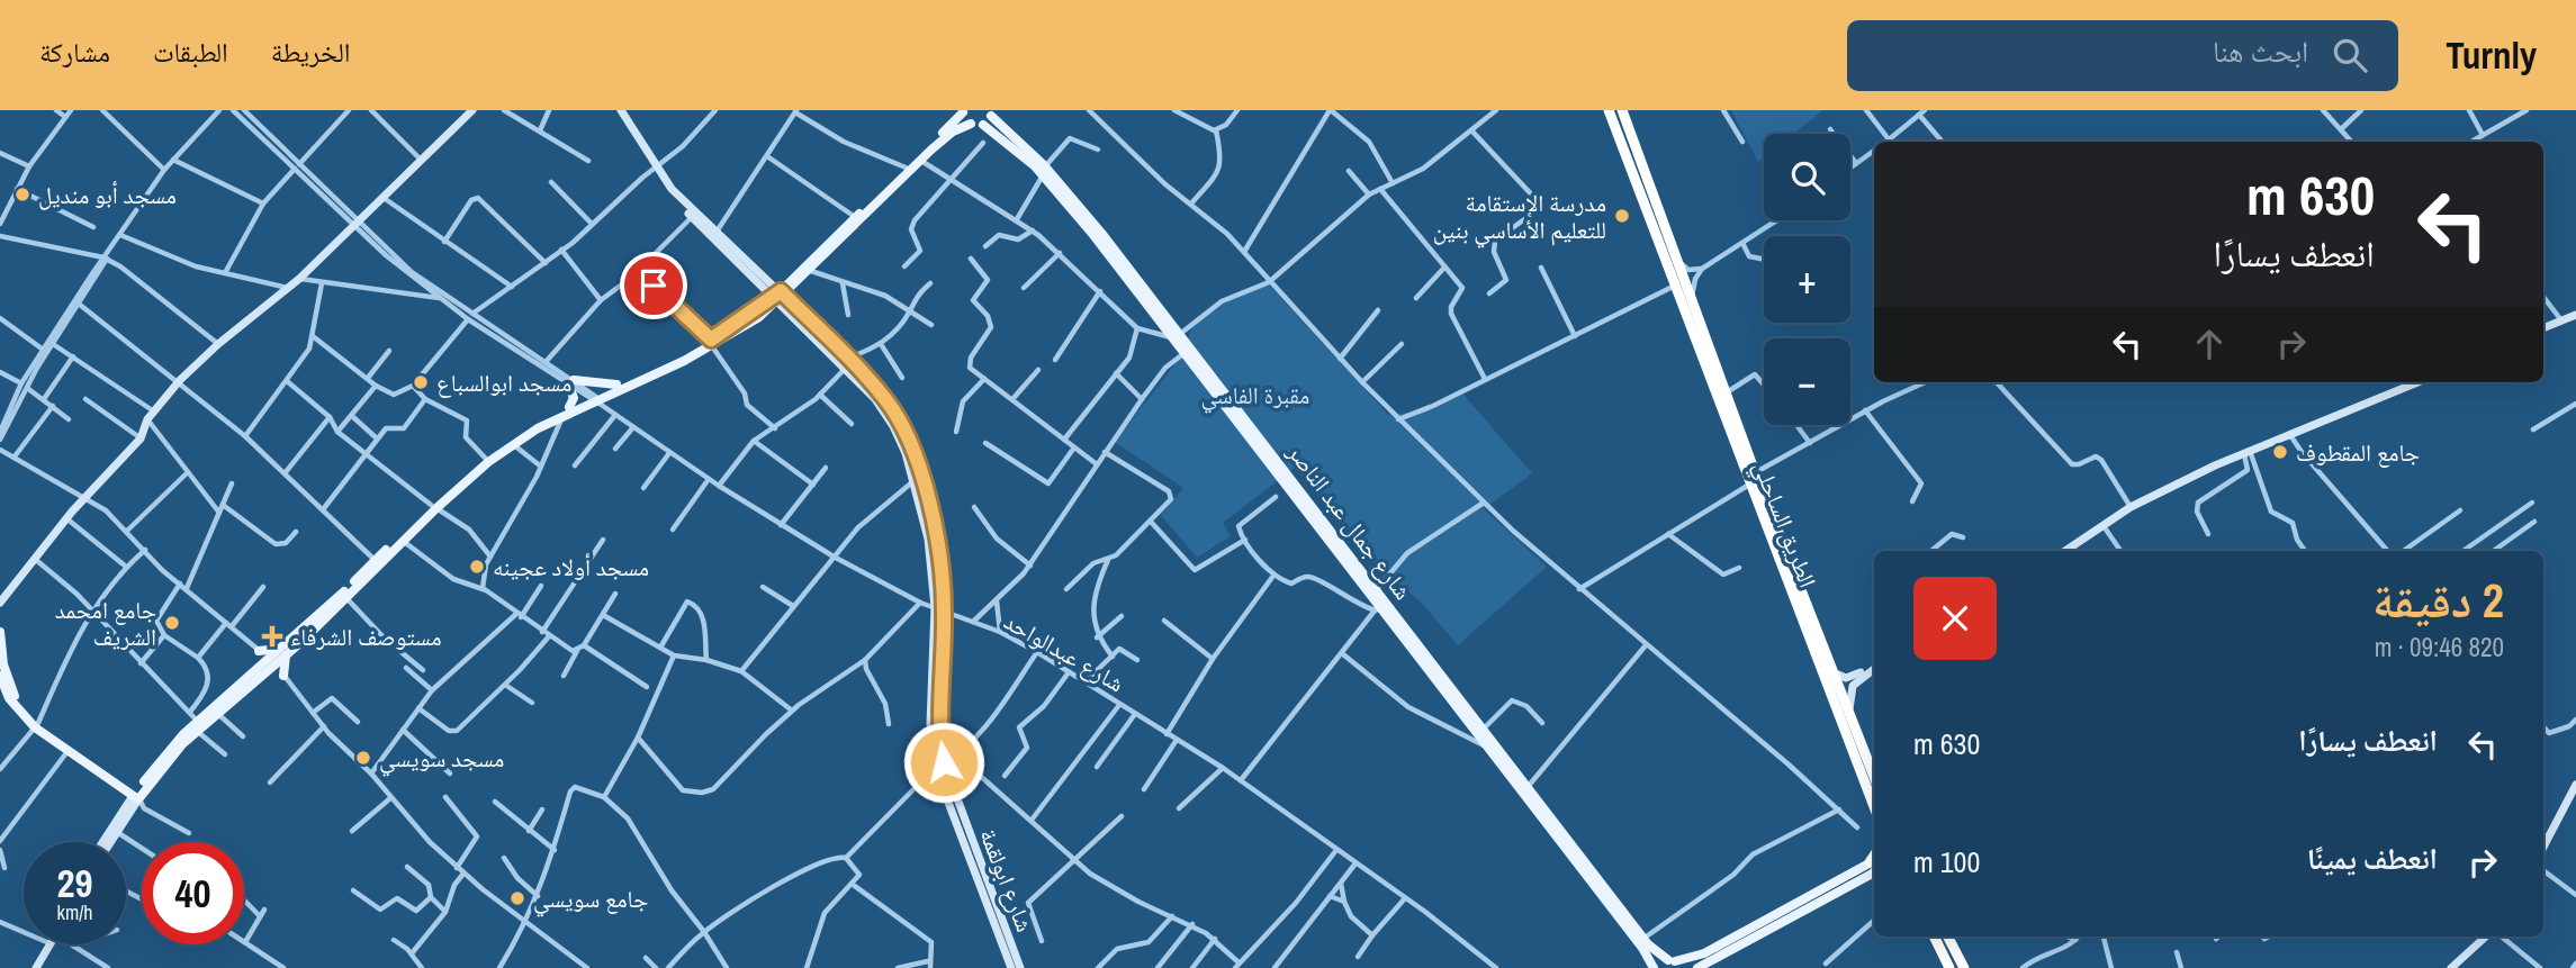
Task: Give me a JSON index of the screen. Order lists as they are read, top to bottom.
{
  "streets": {
    "highway": ["الطريق الساحلي"],
    "main road": ["شارع جمال عبد الناصر"],
    "street": ["شارع عبدالواحد", "شارع ابولقمة"]
  },
  "crossings": [
    ["شارع عبدالواحد", "شارع ابولقمة"]
  ],
  "parks": ["مقبرة الفاسي"],
  "places": {
    "other": [
      "مسجد أبو منديل",
      "مدرسة اﻹستقامة للتعليم اﻷساسي بنين",
      "مسجد ابوالسباع",
      "جامع المقطوف",
      "مسجد أولاد عجينه",
      "جامع امحمد الشريف",
      "مسجد سويسي",
      "جامع سويسي"
    ],
    "health": ["مستوصف الشرفاء"]
  },
  "page": {
    "header": "Turnly",
    "search": "ابحث هنا",
    "nav": ["الخريطة", "الطبقات", "مشاركة"],
    "map_buttons": ["+", "−"],
    "turn": ["630 m", "انعطف يسارًا"],
    "heading": ["2 دقيقة", "820 m · 09:46"],
    "list": [
      {
        "name": "انعطف يسارًا",
        "value": "630 m"
      },
      {
        "name": "انعطف يمينًا",
        "value": "100 m"
      }
    ],
    "speed": "29 km/h",
    "limit": "40"
  }
}
